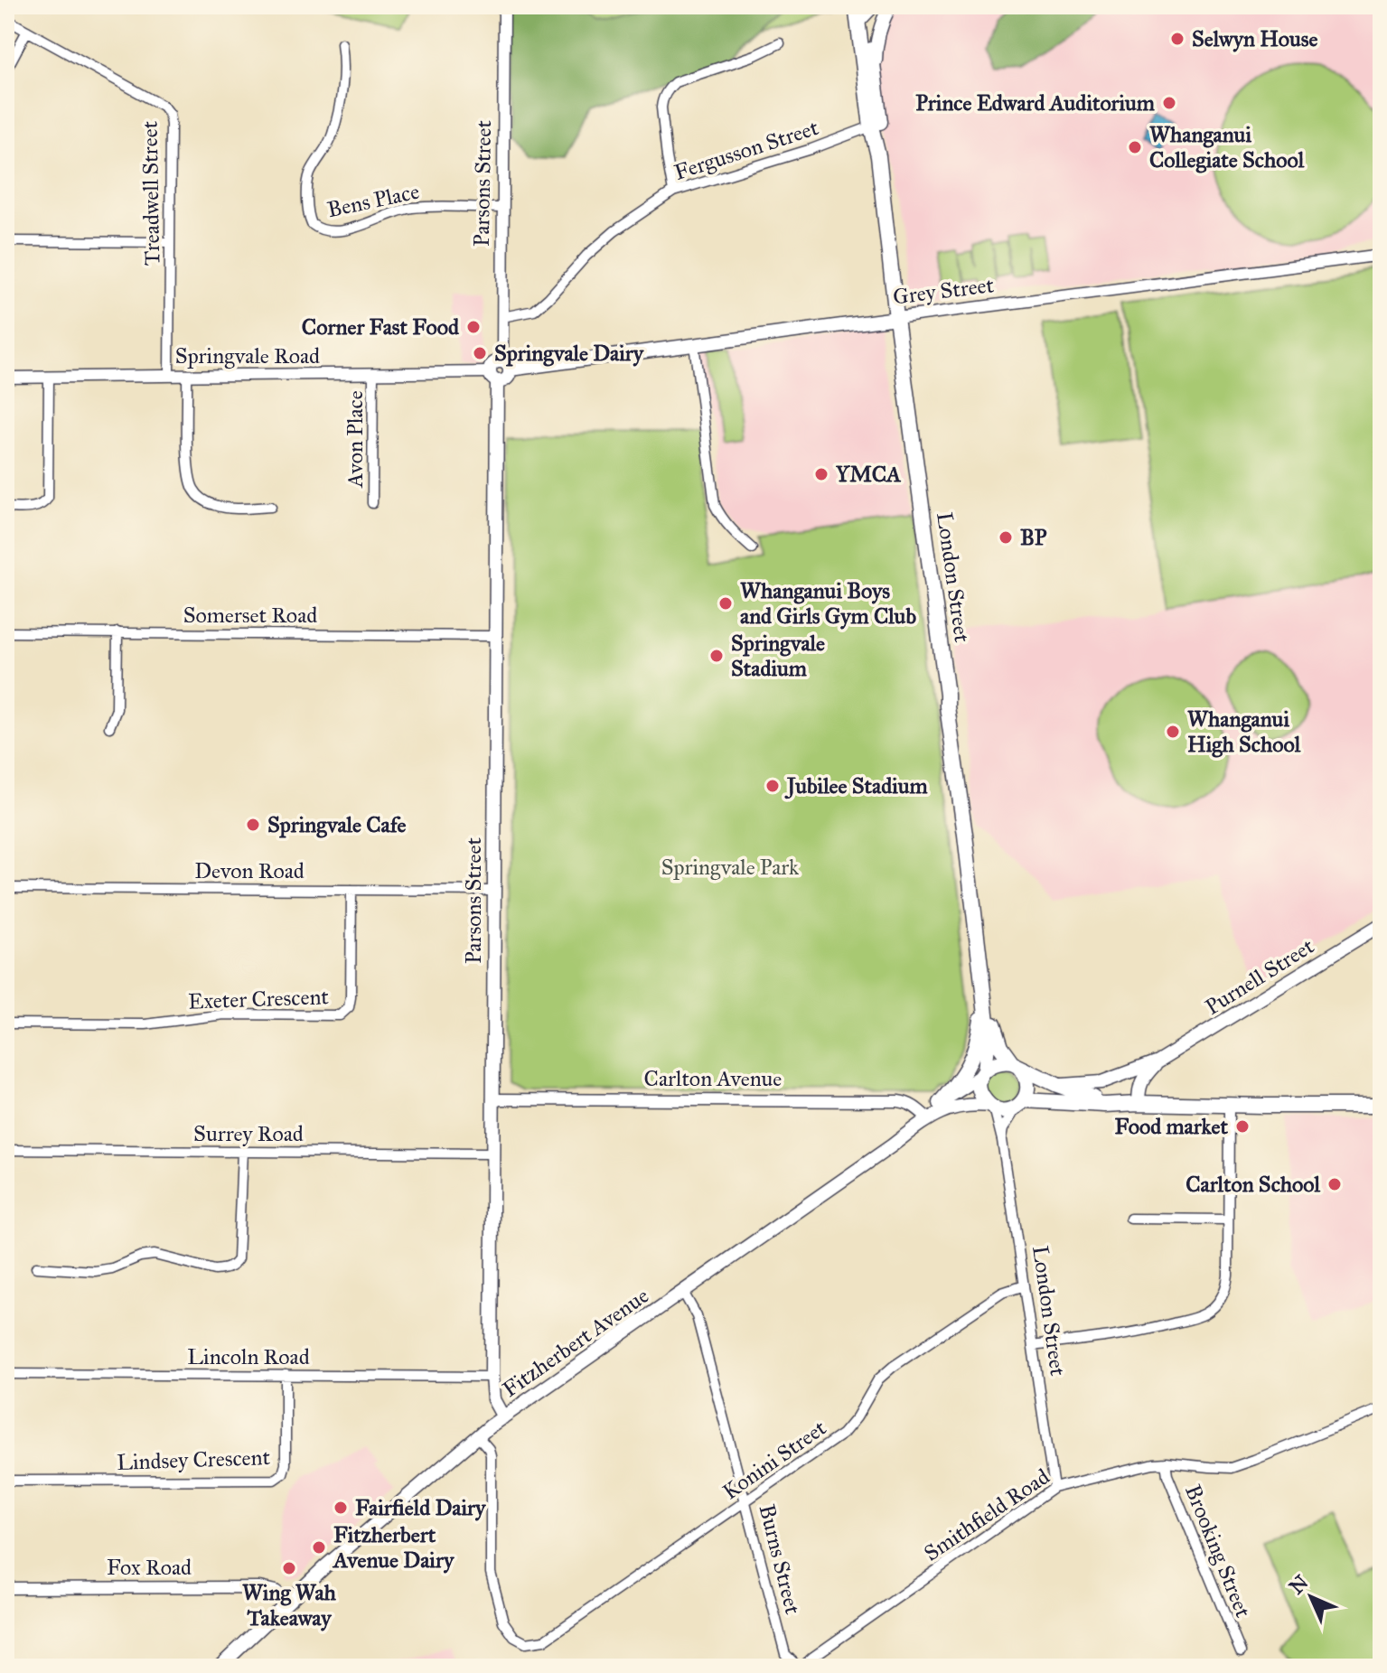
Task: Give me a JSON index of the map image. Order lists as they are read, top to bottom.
{
  "streets": {
    "highway": ["London Street"],
    "main road": [
      "Parsons Street",
      "Grey Street",
      "Purnell Street",
      "Fitzherbert Avenue"
    ],
    "street": [
      "Fergusson Street",
      "Treadwell Street",
      "Bens Place",
      "Springvale Road",
      "Avon Place",
      "Somerset Road",
      "Devon Road",
      "Exeter Crescent",
      "Carlton Avenue",
      "Surrey Road",
      "Lincoln Road",
      "Lindsey Crescent",
      "Konini Street",
      "Smithfield Road",
      "Brooking Street",
      "Burns Street",
      "Fox Road"
    ]
  },
  "crossings": [
    ["Fergusson Street", "Parsons Street"],
    ["Fergusson Street", "London Street"],
    ["Parsons Street", "Bens Place"],
    ["Parsons Street", "Grey Street"],
    ["Parsons Street", "Springvale Road"],
    ["Parsons Street", "Somerset Road"],
    ["Parsons Street", "Devon Road"],
    ["Parsons Street", "Carlton Avenue"],
    ["Parsons Street", "Surrey Road"],
    ["Parsons Street", "Fitzherbert Avenue"],
    ["Parsons Street", "Lincoln Road"],
    ["Treadwell Street", "Springvale Road"],
    ["Grey Street", "London Street"],
    ["Springvale Road", "Avon Place"],
    ["London Street", "Fitzherbert Avenue"],
    ["London Street", "Konini Street"],
    ["London Street", "Smithfield Road"],
    ["Devon Road", "Exeter Crescent"],
    ["Carlton Avenue", "Fitzherbert Avenue"],
    ["Fitzherbert Avenue", "Konini Street"],
    ["Fitzherbert Avenue", "Burns Street"],
    ["Fitzherbert Avenue", "Fox Road"],
    ["Lincoln Road", "Lindsey Crescent"],
    ["Konini Street", "Burns Street"],
    ["Smithfield Road", "Brooking Street"],
    ["Smithfield Road", "Burns Street"]
  ],
  "parks": ["Springvale Park"],
  "places": [
    "Selwyn House",
    "Prince Edward Auditorium",
    "Whanganui Collegiate School",
    "Corner Fast Food",
    "Springvale Dairy",
    "YMCA",
    "BP",
    "Whanganui Boys and Girls Gym Club",
    "Springvale Stadium",
    "Whanganui High School",
    "Jubilee Stadium",
    "Springvale Cafe",
    "Food market",
    "Carlton School",
    "Fairfield Dairy",
    "Fitzherbert Avenue Dairy",
    "Wing Wah Takeaway"
  ],
  "north": "top left"
}
